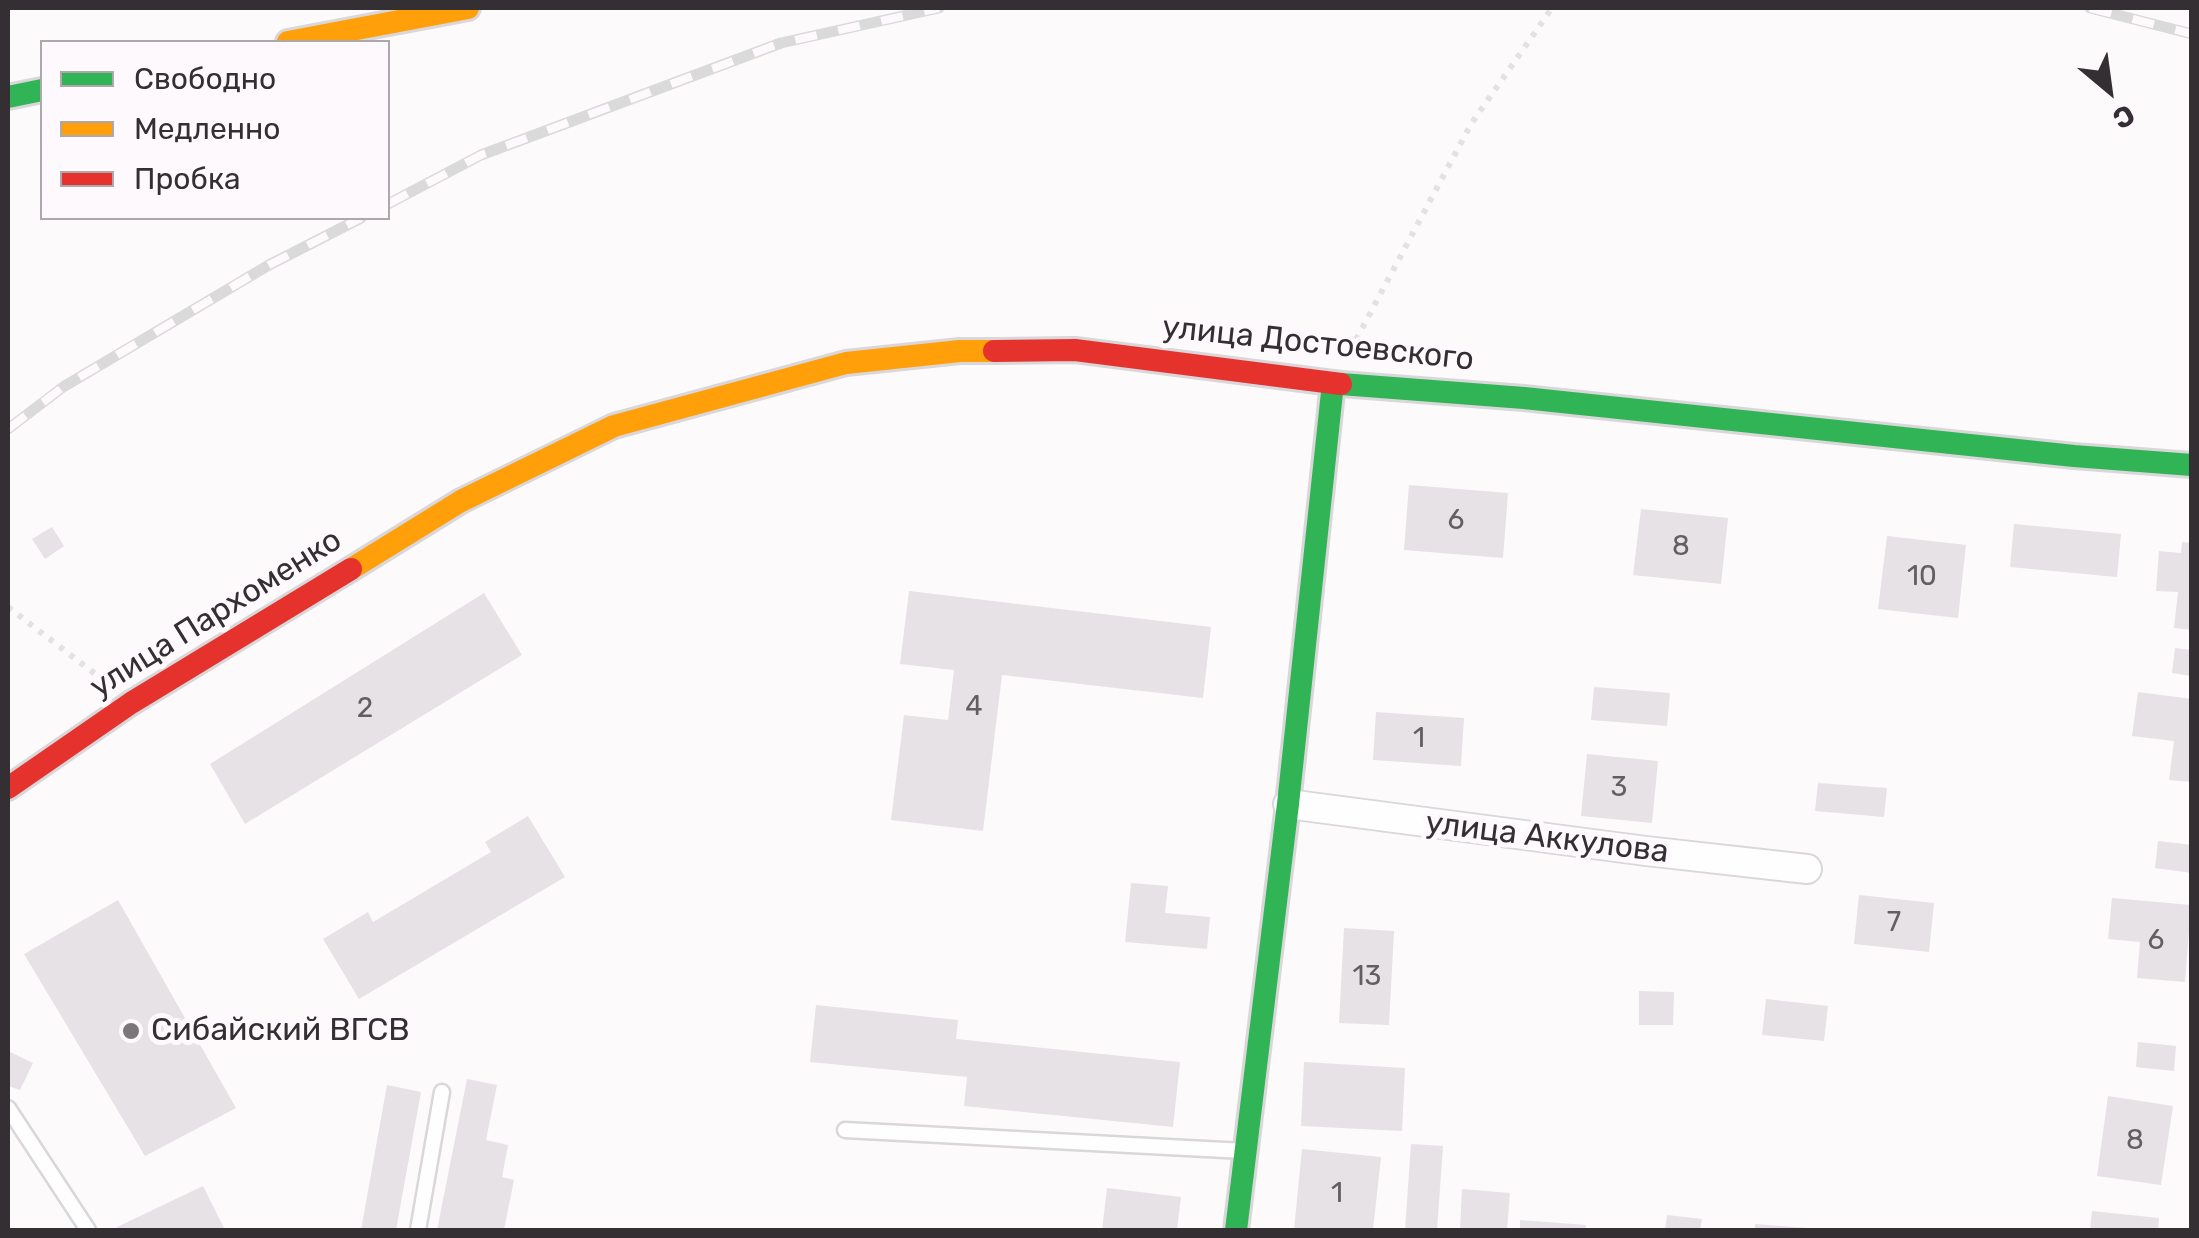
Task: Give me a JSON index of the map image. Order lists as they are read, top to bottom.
{
  "streets": {
    "main road": ["улица Достоевского", "улица Пархоменко"],
    "street": ["улица Аккулова"]
  },
  "crossings": [
    ["улица Достоевского", "улица Пархоменко"]
  ],
  "places": ["Сибайский ВГСВ"],
  "house_numbers": [
    "6",
    "8",
    "10",
    "4",
    "2",
    "1",
    "3",
    "7",
    "6",
    "13",
    "8",
    "1"
  ],
  "legend": ["Свободно", "Медленно", "Пробка"],
  "north": "bottom right"
}
